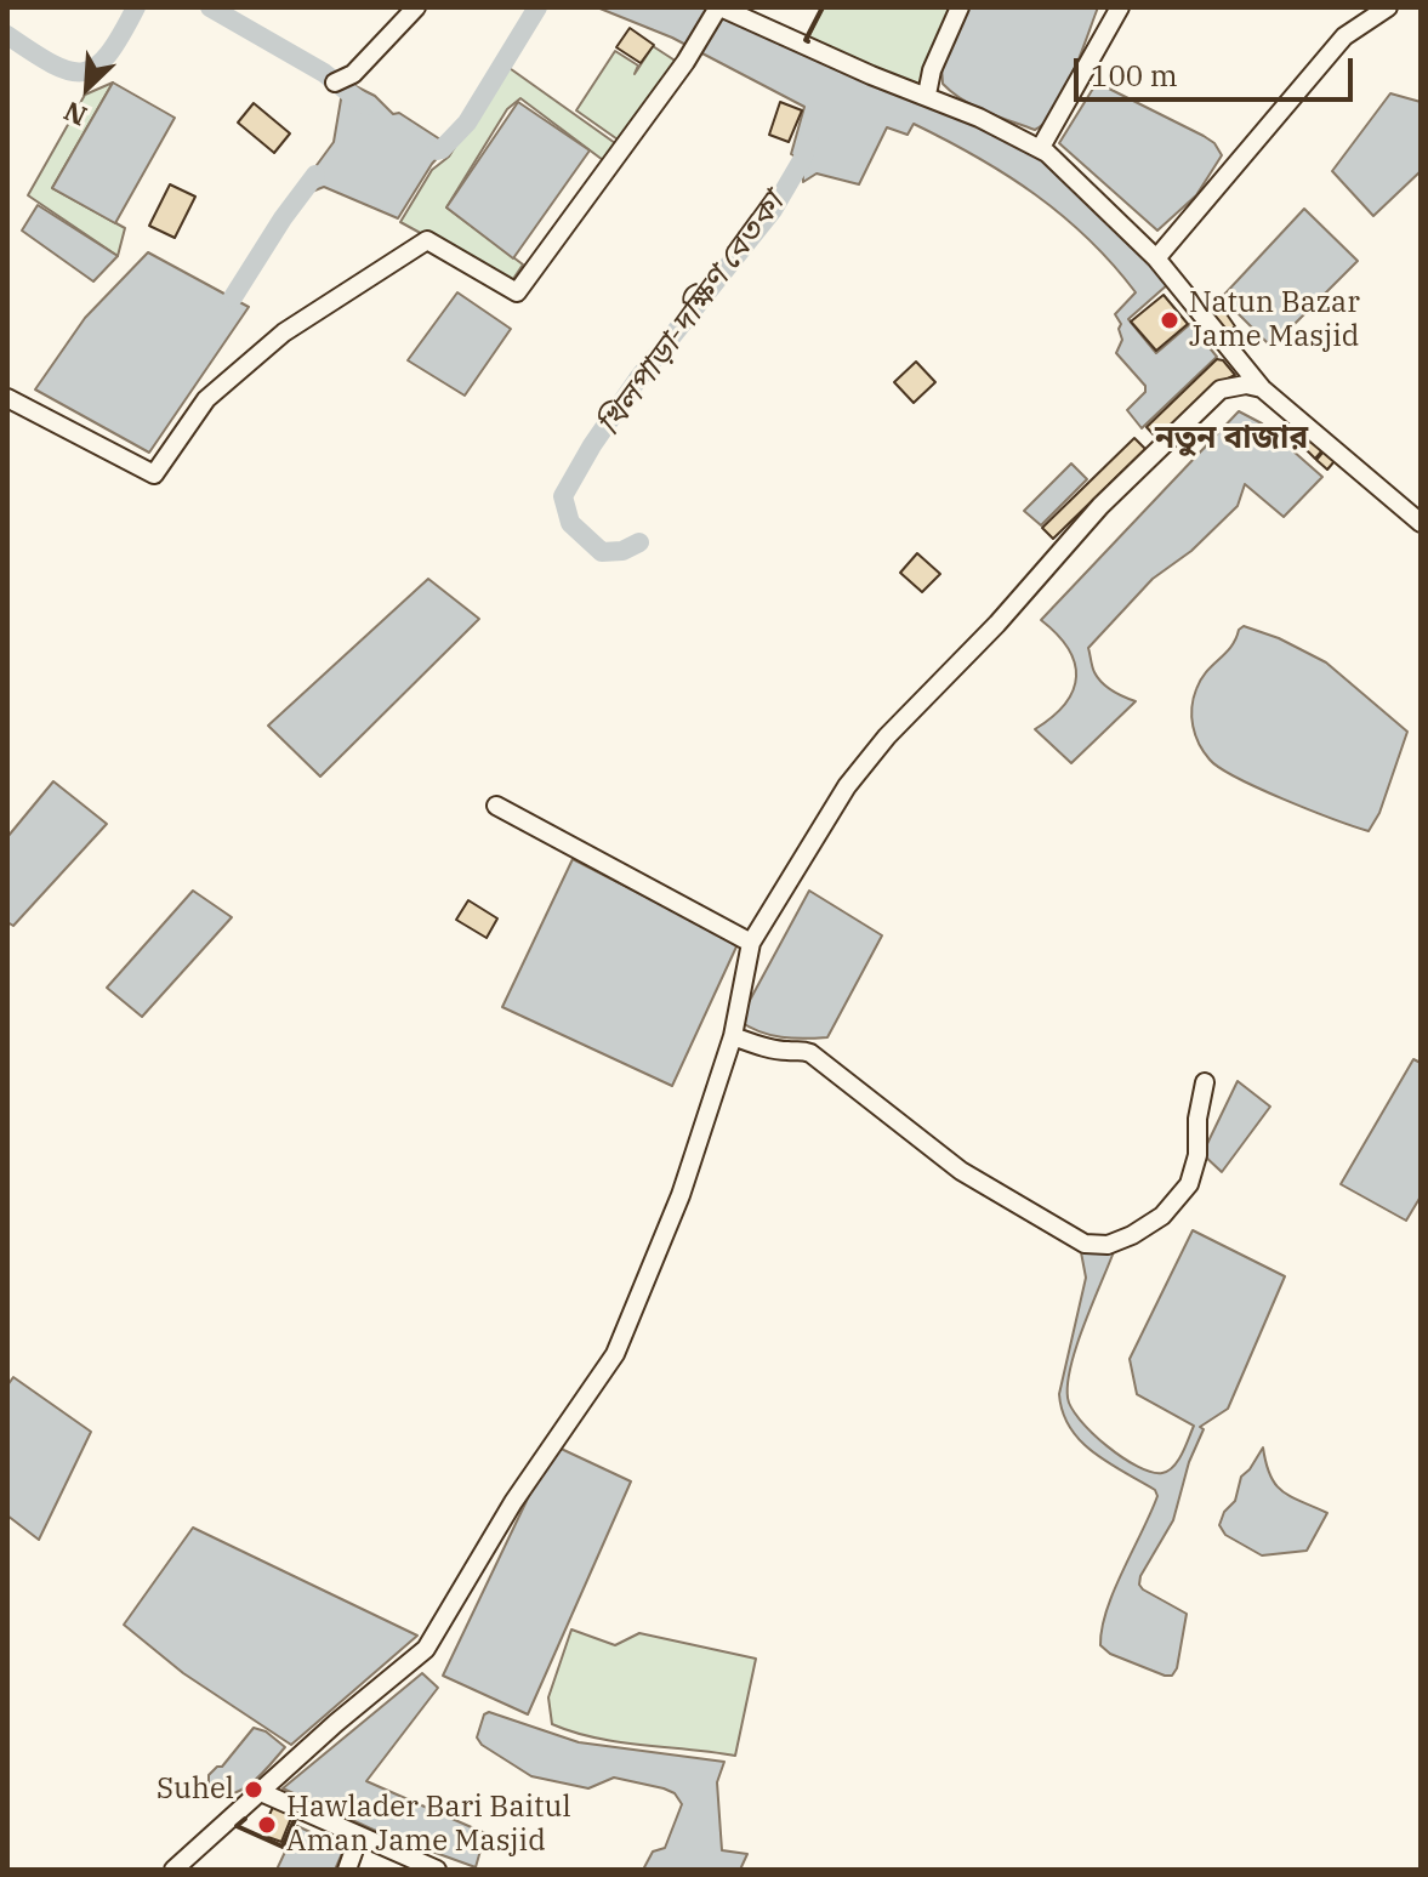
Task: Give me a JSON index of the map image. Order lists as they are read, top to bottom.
{
  "districts": ["নতুন বাজার"],
  "water": ["খিলপাড়া-দক্ষিণ বেতকা"],
  "places": ["Natun Bazar Jame Masjid", "Suhel", "Hawlader Bari Baitul Aman Jame Masjid"],
  "scale_bar": "100 m",
  "north": "bottom left"
}
